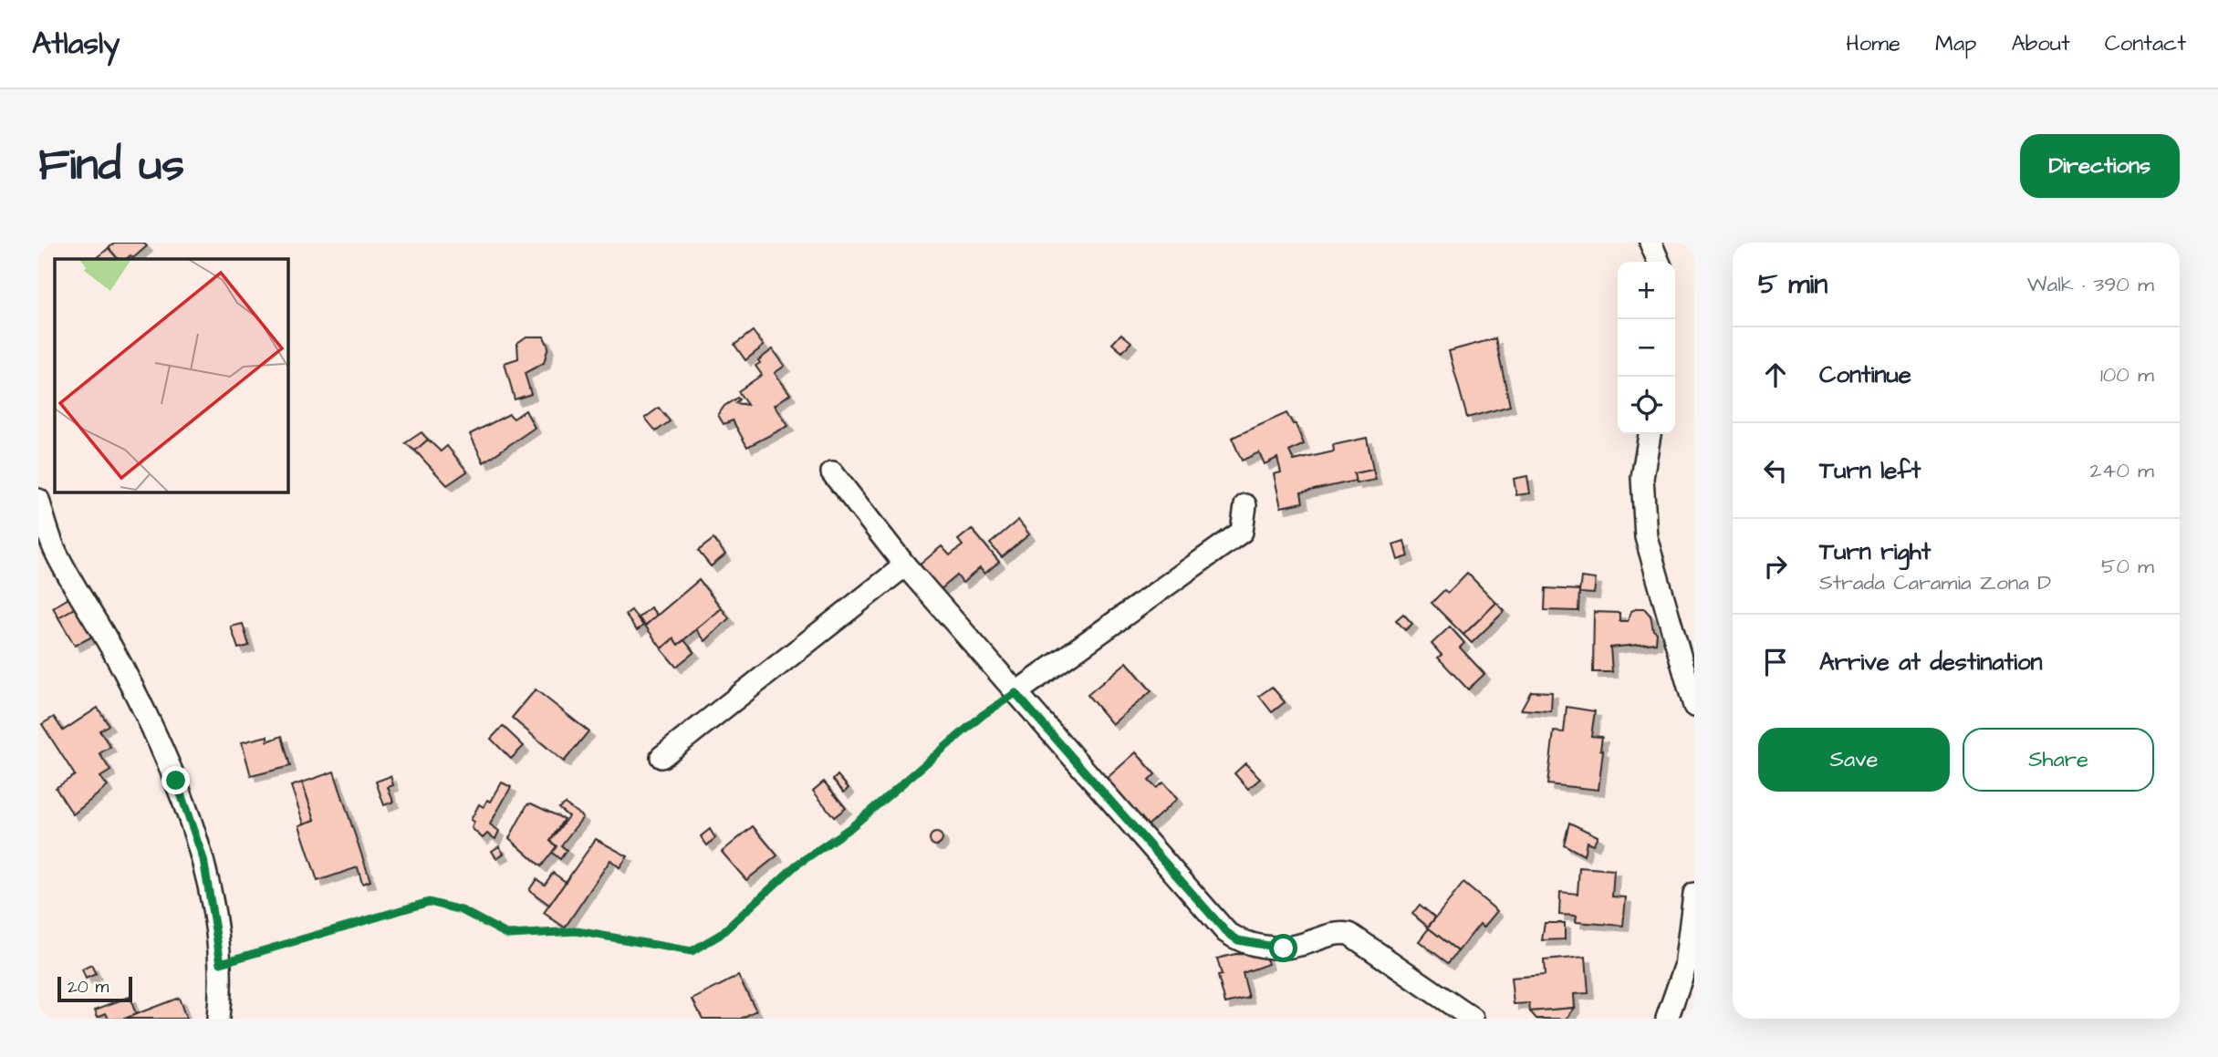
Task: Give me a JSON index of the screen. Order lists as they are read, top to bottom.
{
  "scale_bar": "20 m",
  "page": {
    "header": "Atlasly",
    "nav": [
      "Home",
      "Map",
      "About",
      "Contact"
    ],
    "buttons": [
      "Directions",
      ["Save", "Share"]
    ],
    "title": "Find us",
    "heading": ["5 min", "Walk · 390 m"],
    "map_buttons": ["+", "−"],
    "list": [
      ["Continue", "100 m"],
      ["Turn left", "240 m"],
      ["Turn right", "Strada Caramia Zona D", "50 m"],
      "Arrive at destination"
    ],
    "scale": "20 m"
  }
}
